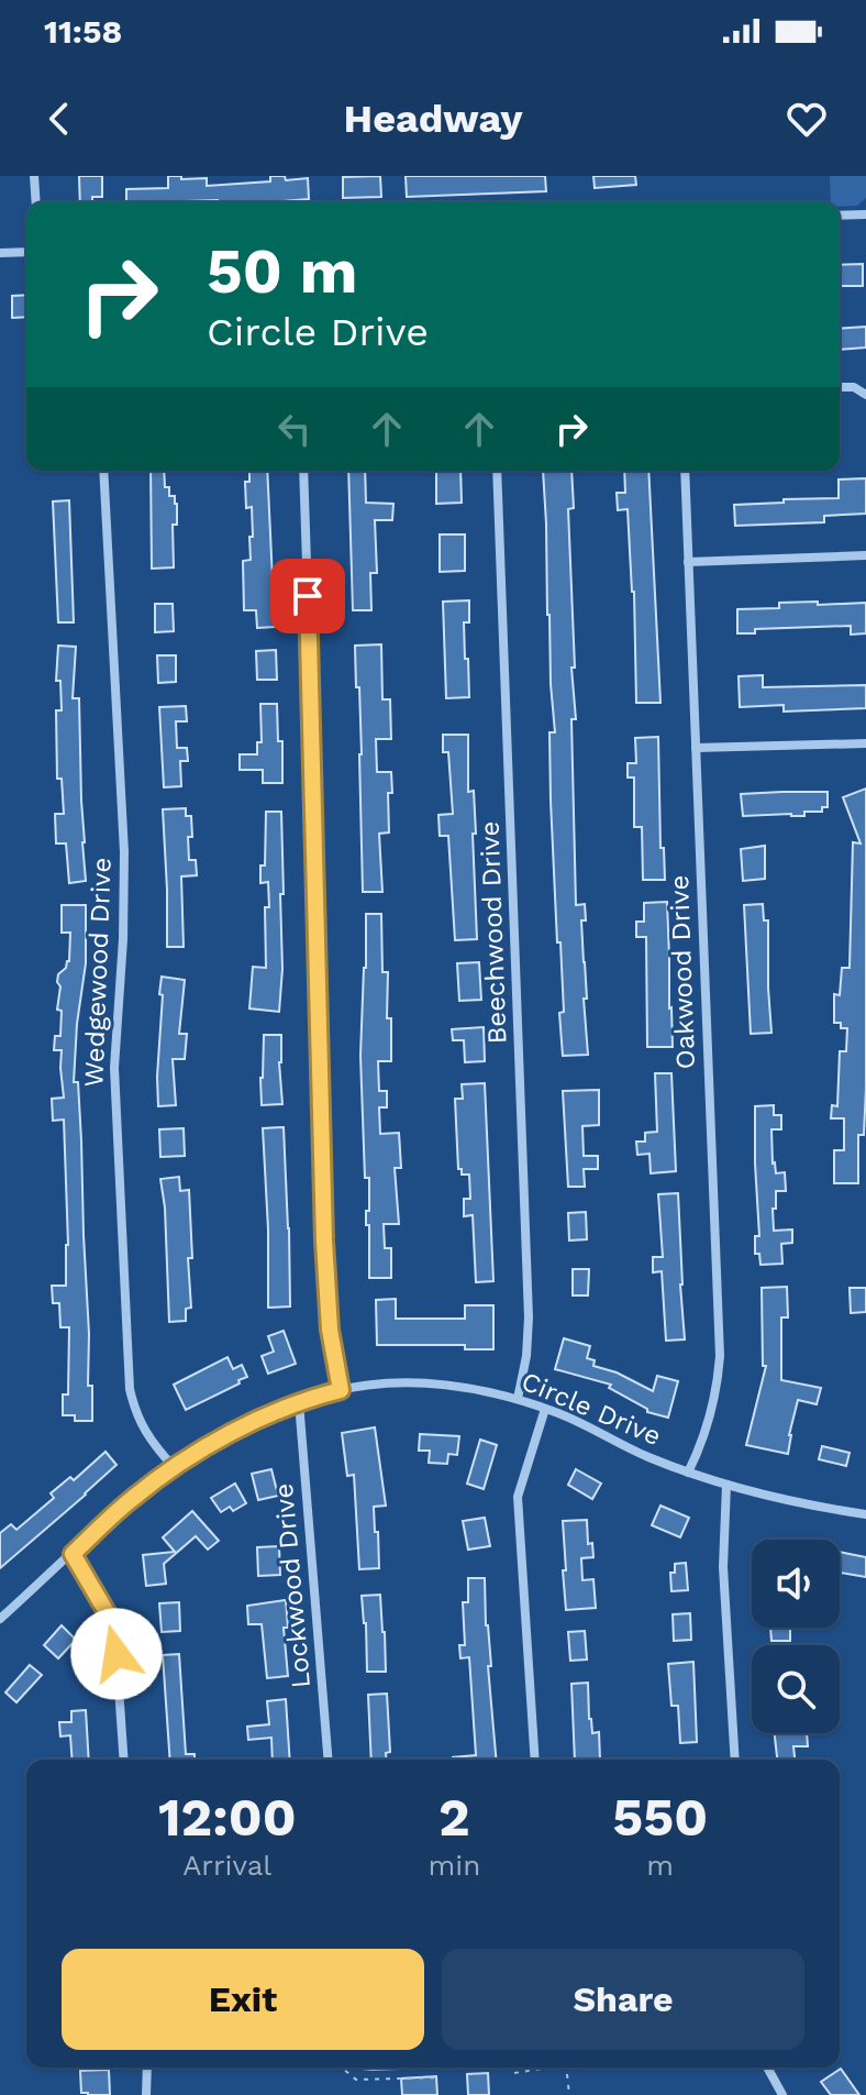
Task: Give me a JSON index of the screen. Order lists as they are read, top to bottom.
{
  "streets": {
    "street": [
      "Beechwood Drive",
      "Wedgewood Drive",
      "Oakwood Drive",
      "Circle Drive",
      "Lockwood Drive"
    ]
  },
  "crossings": [
    ["Beechwood Drive", "Circle Drive"],
    ["Wedgewood Drive", "Circle Drive"],
    ["Oakwood Drive", "Circle Drive"],
    ["Circle Drive", "Lockwood Drive"]
  ],
  "page": {
    "status": "11:58",
    "header": "Headway",
    "turn": ["50 m", "Circle Drive"],
    "eta": [
      "12:00",
      "Arrival",
      "2",
      "min",
      "550",
      "m"
    ],
    "buttons": ["Exit", "Share"]
  }
}
